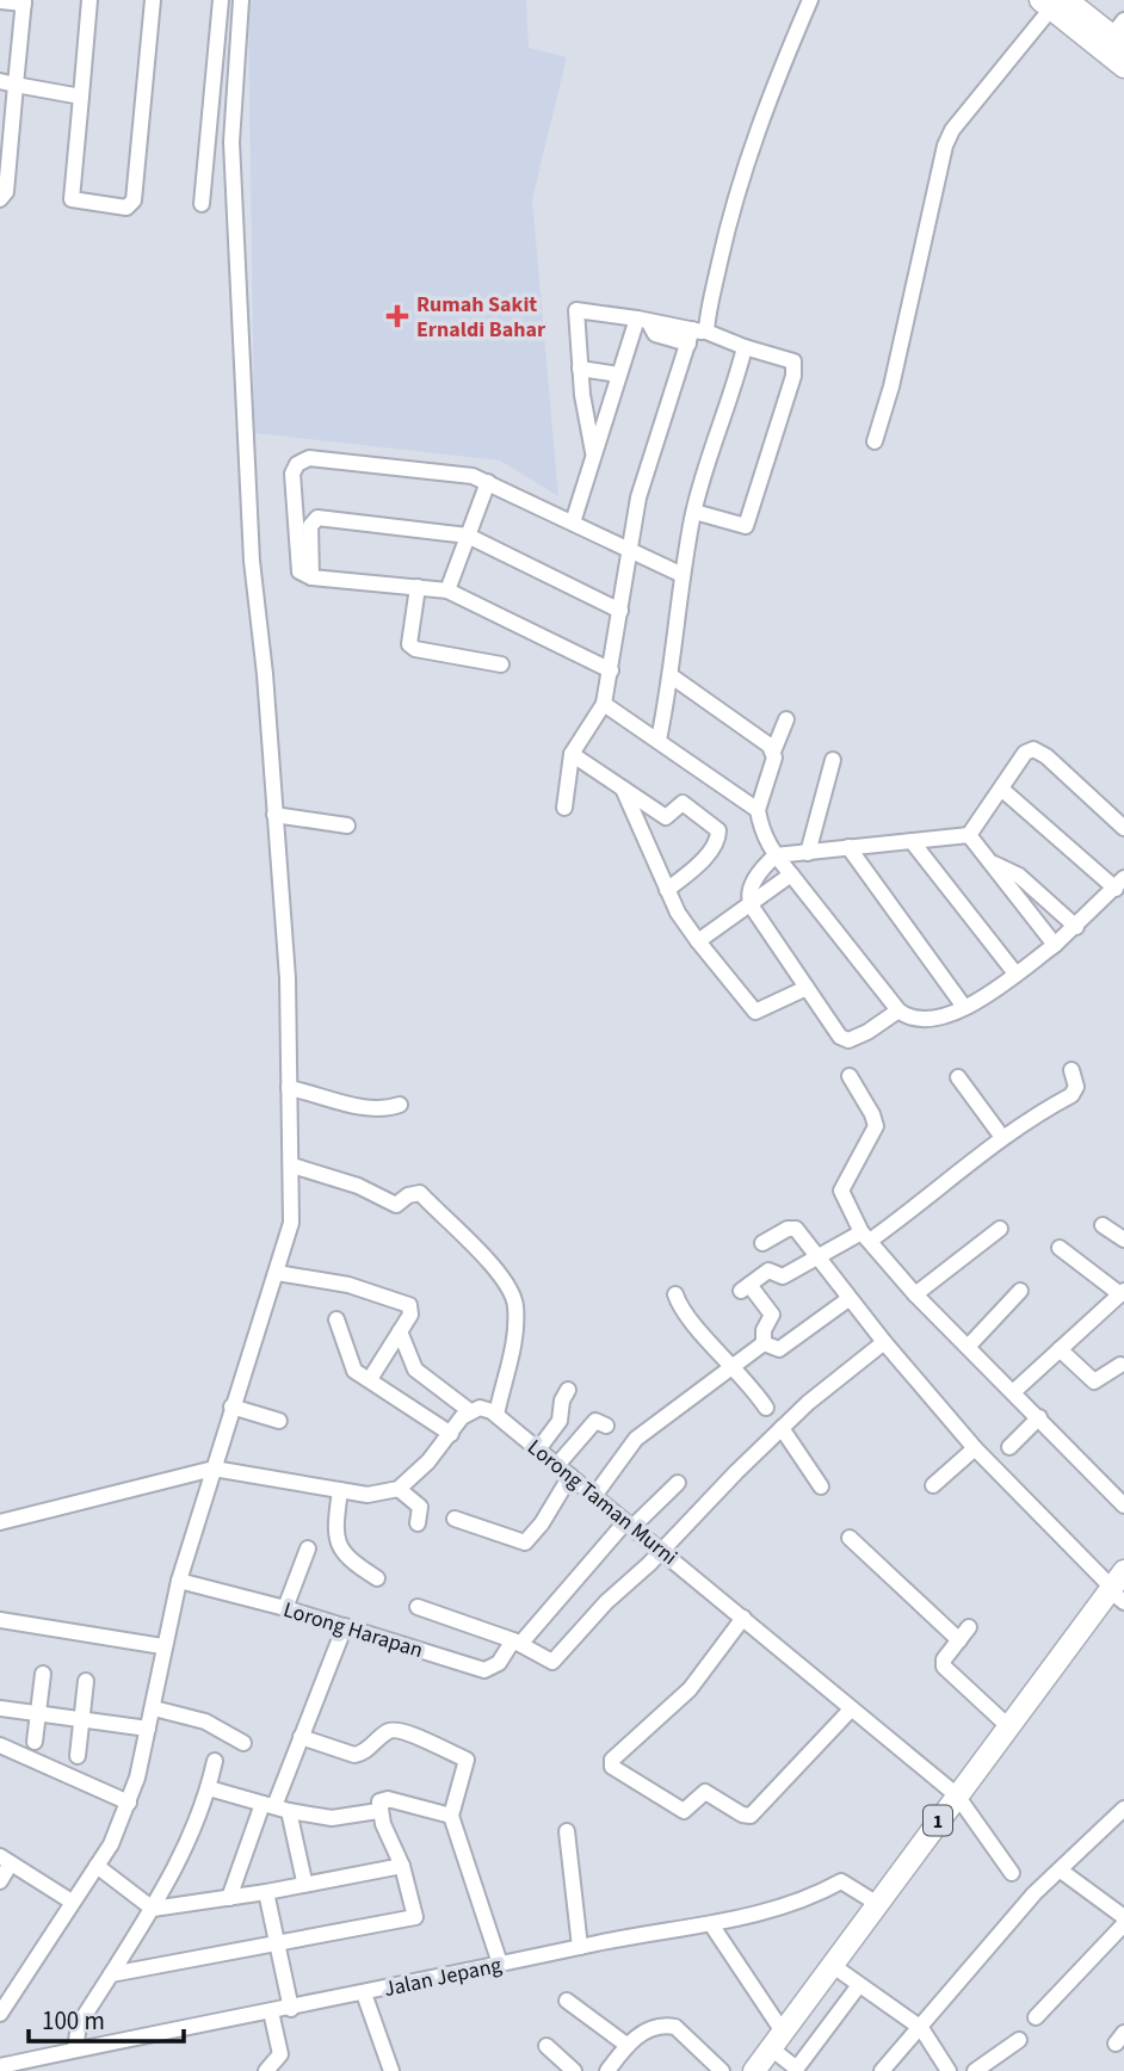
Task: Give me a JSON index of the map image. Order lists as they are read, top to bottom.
{
  "streets": {
    "highway": ["1"],
    "street": ["Lorong Taman Murni", "Lorong Harapan", "Jalan Jepang"]
  },
  "crossings": [
    ["Lorong Taman Murni", "1"],
    ["1", "Jalan Jepang"]
  ],
  "places": {
    "health": ["Rumah Sakit Ernaldi Bahar"]
  },
  "scale_bar": "100 m"
}
